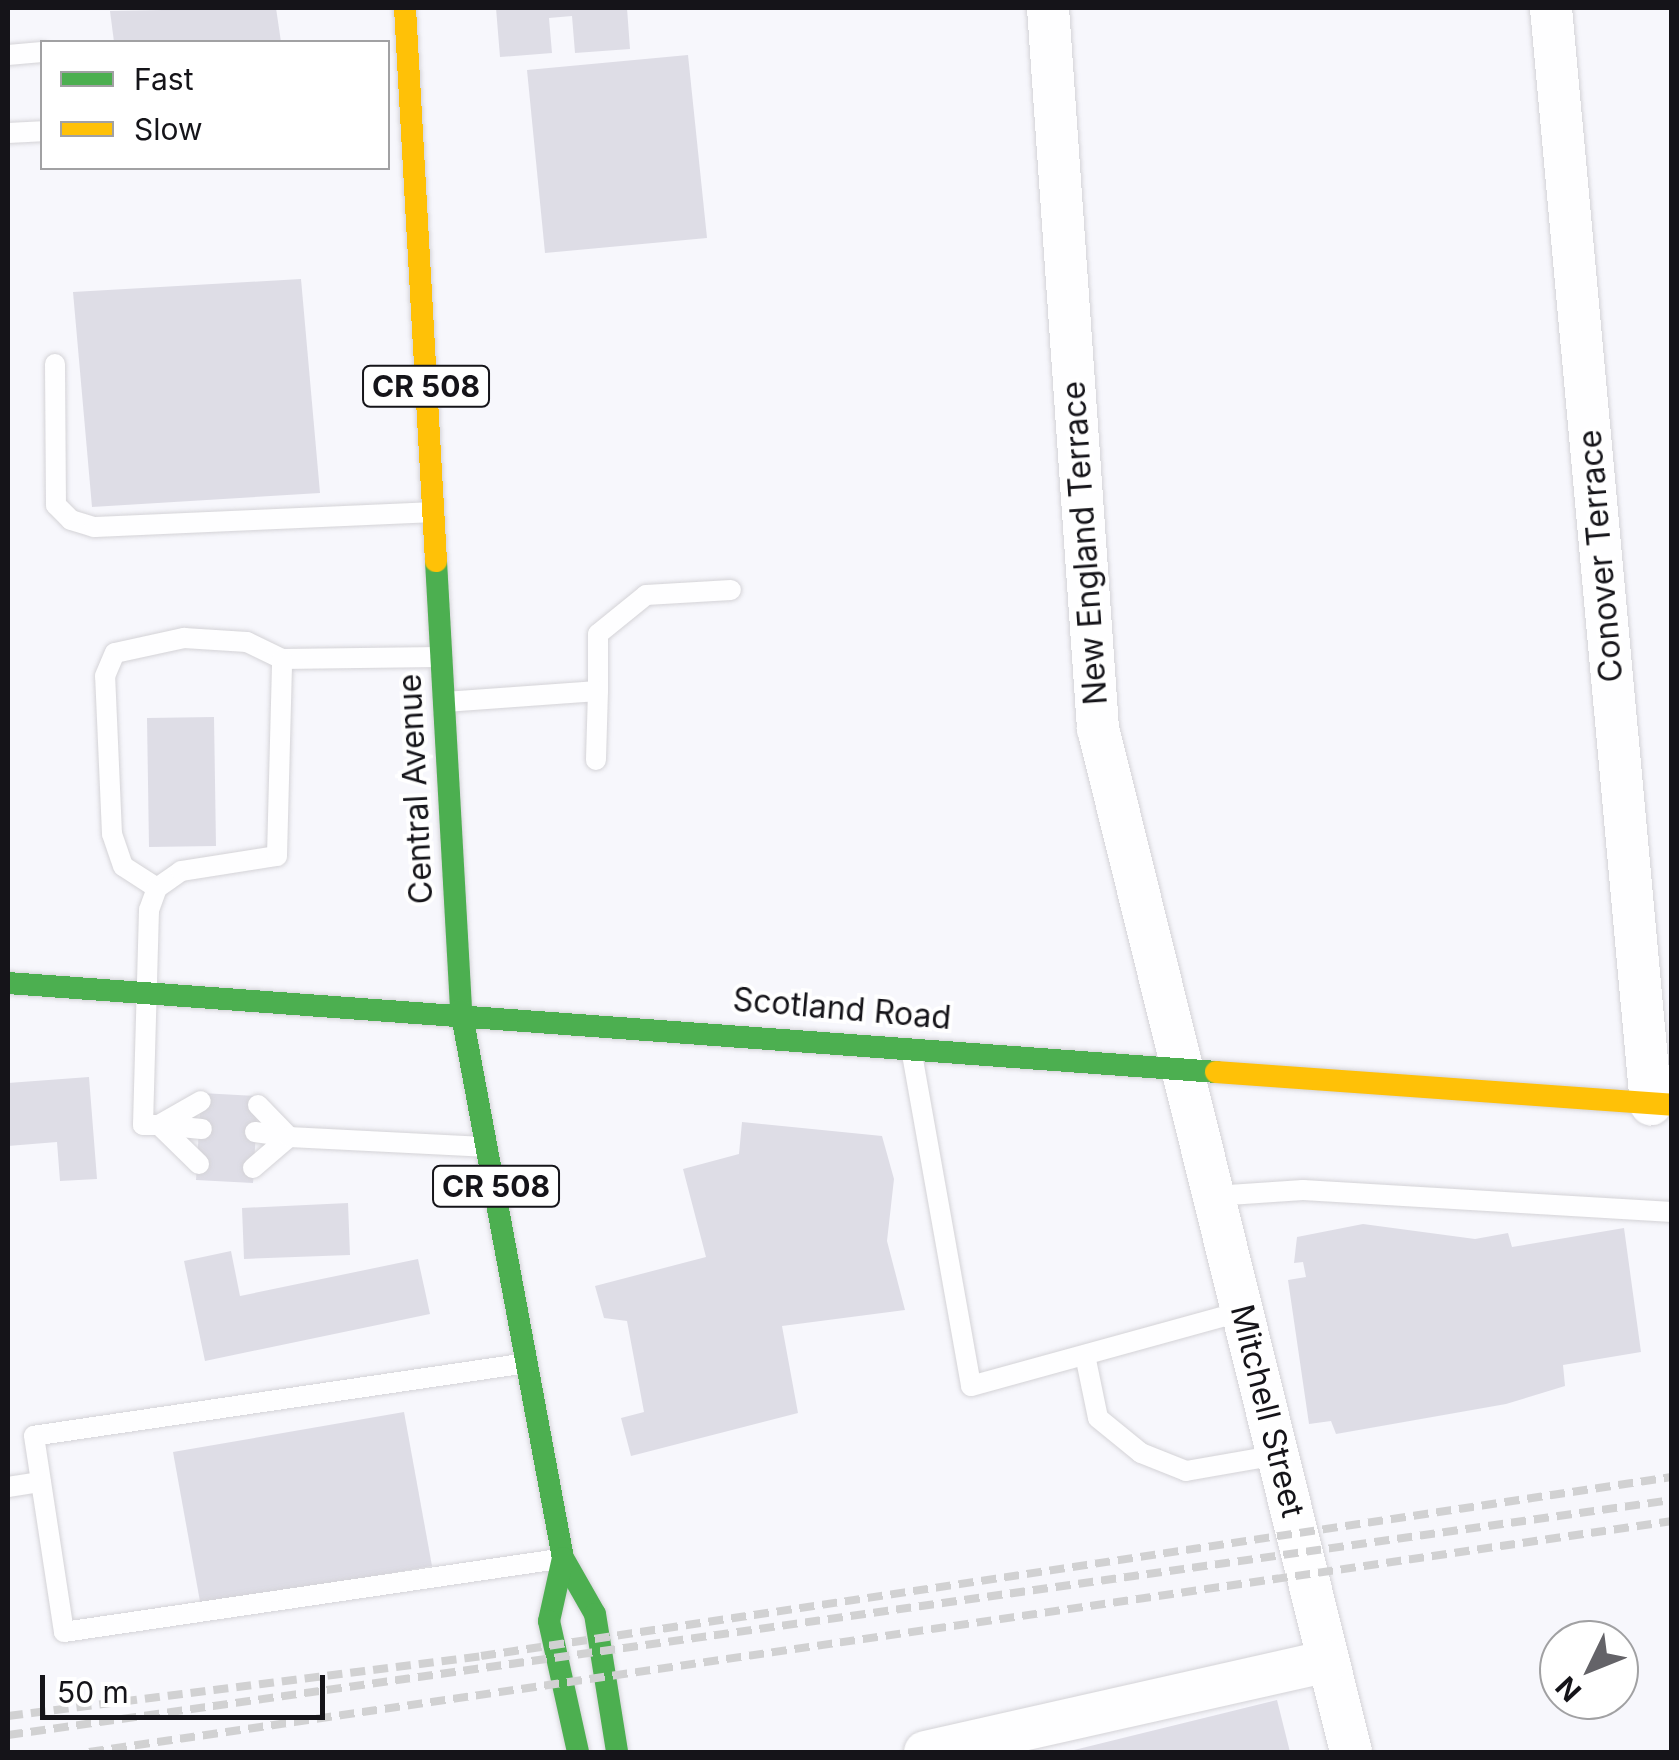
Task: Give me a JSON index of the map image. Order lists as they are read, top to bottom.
{
  "streets": {
    "main road": ["CR 508", "Central Avenue", "Scotland Road"],
    "street": ["New England Terrace", "Conover Terrace", "Mitchell Street"]
  },
  "crossings": [
    ["New England Terrace", "Scotland Road"],
    ["New England Terrace", "Mitchell Street"],
    ["Conover Terrace", "Scotland Road"],
    ["Central Avenue", "Scotland Road"],
    ["Scotland Road", "Mitchell Street"]
  ],
  "legend": ["Fast", "Slow"],
  "scale_bar": "50 m",
  "north": "bottom left"
}
